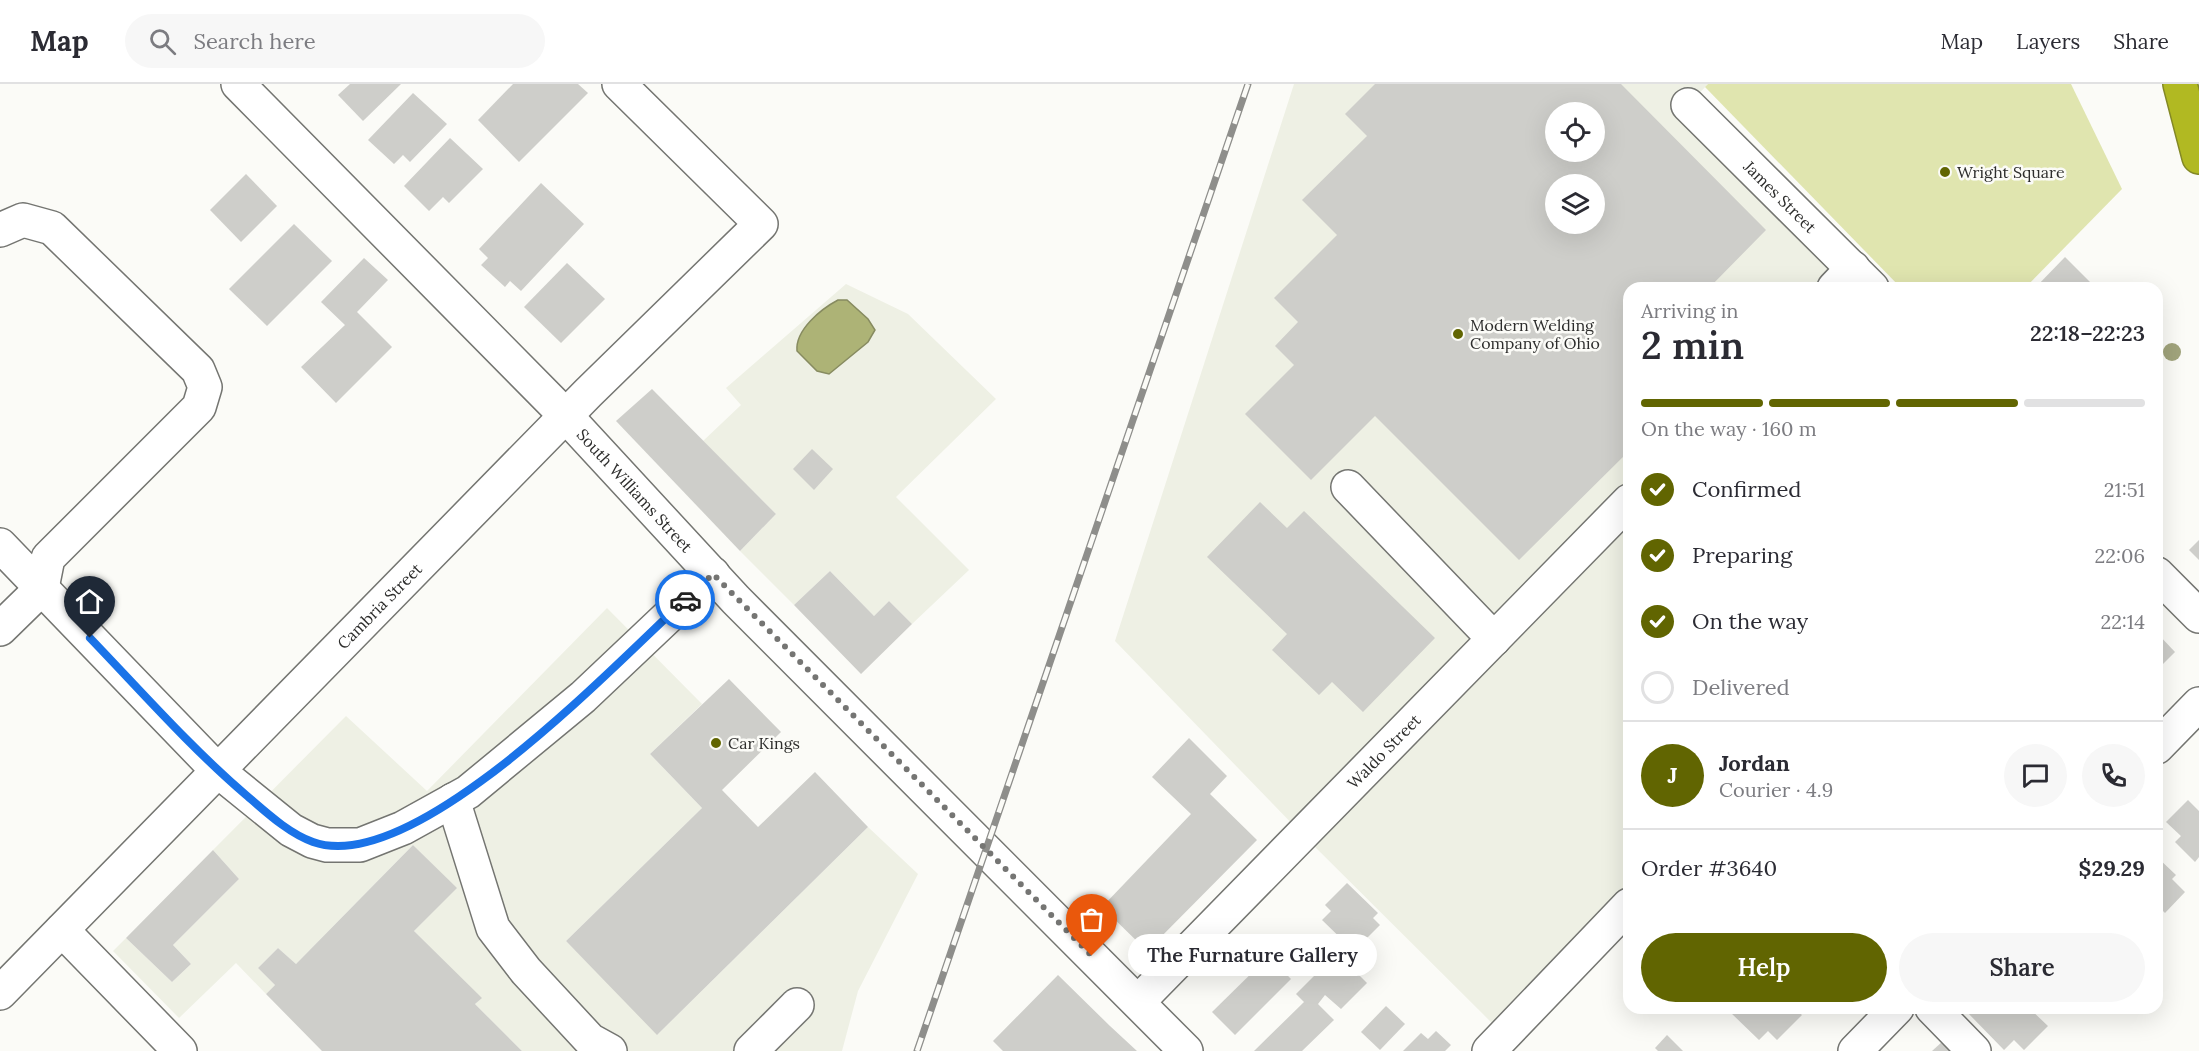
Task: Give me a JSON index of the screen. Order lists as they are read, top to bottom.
{
  "streets": {
    "street": [
      "James Street",
      "South Williams Street",
      "Cambria Street",
      "Waldo Street"
    ]
  },
  "crossings": [
    ["South Williams Street", "Cambria Street"],
    ["South Williams Street", "Waldo Street"]
  ],
  "places": [
    "Wright Square",
    "Modern Welding Company of Ohio",
    "Car Kings",
    "The Furnature Gallery"
  ],
  "page": {
    "header": "Map",
    "search": "Search here",
    "nav": ["Map", "Layers", "Share"],
    "heading": ["2 min", "Arriving in", "22:18–22:23"],
    "panel": [
      "Jordan",
      "Courier · 4.9",
      "Order #3640",
      "$29.29"
    ],
    "bar": "On the way · 160 m",
    "list": [
      ["Confirmed", "21:51"],
      ["Preparing", "22:06"],
      ["On the way", "22:14"],
      "Delivered"
    ],
    "round": "J",
    "buttons": ["Help", "Share"],
    "bubble": "The Furnature Gallery"
  }
}
